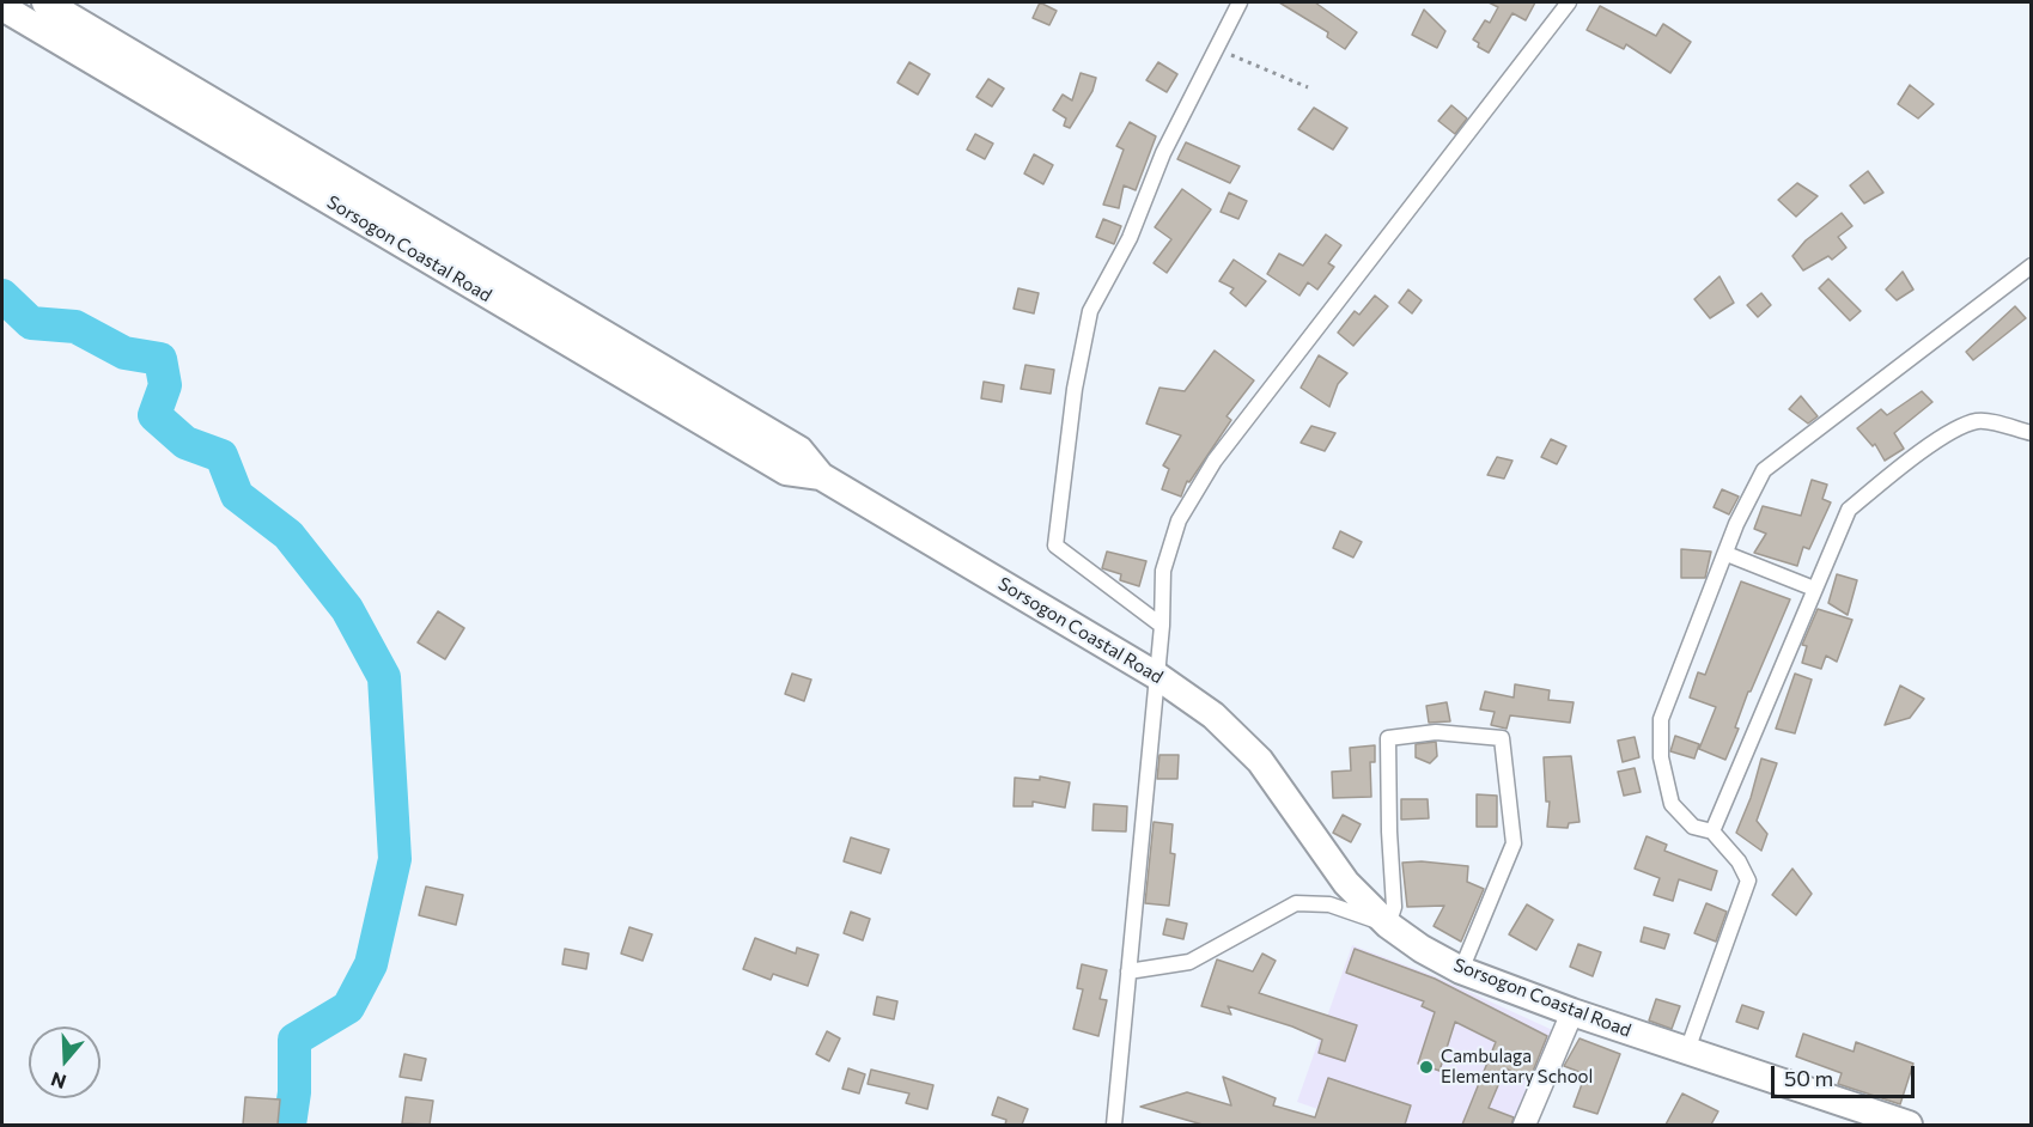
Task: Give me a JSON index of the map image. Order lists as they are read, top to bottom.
{
  "streets": {
    "highway": ["Sorsogon Coastal Road"]
  },
  "places": ["Cambulaga Elementary School"],
  "scale_bar": "50 m",
  "north": "bottom"
}
